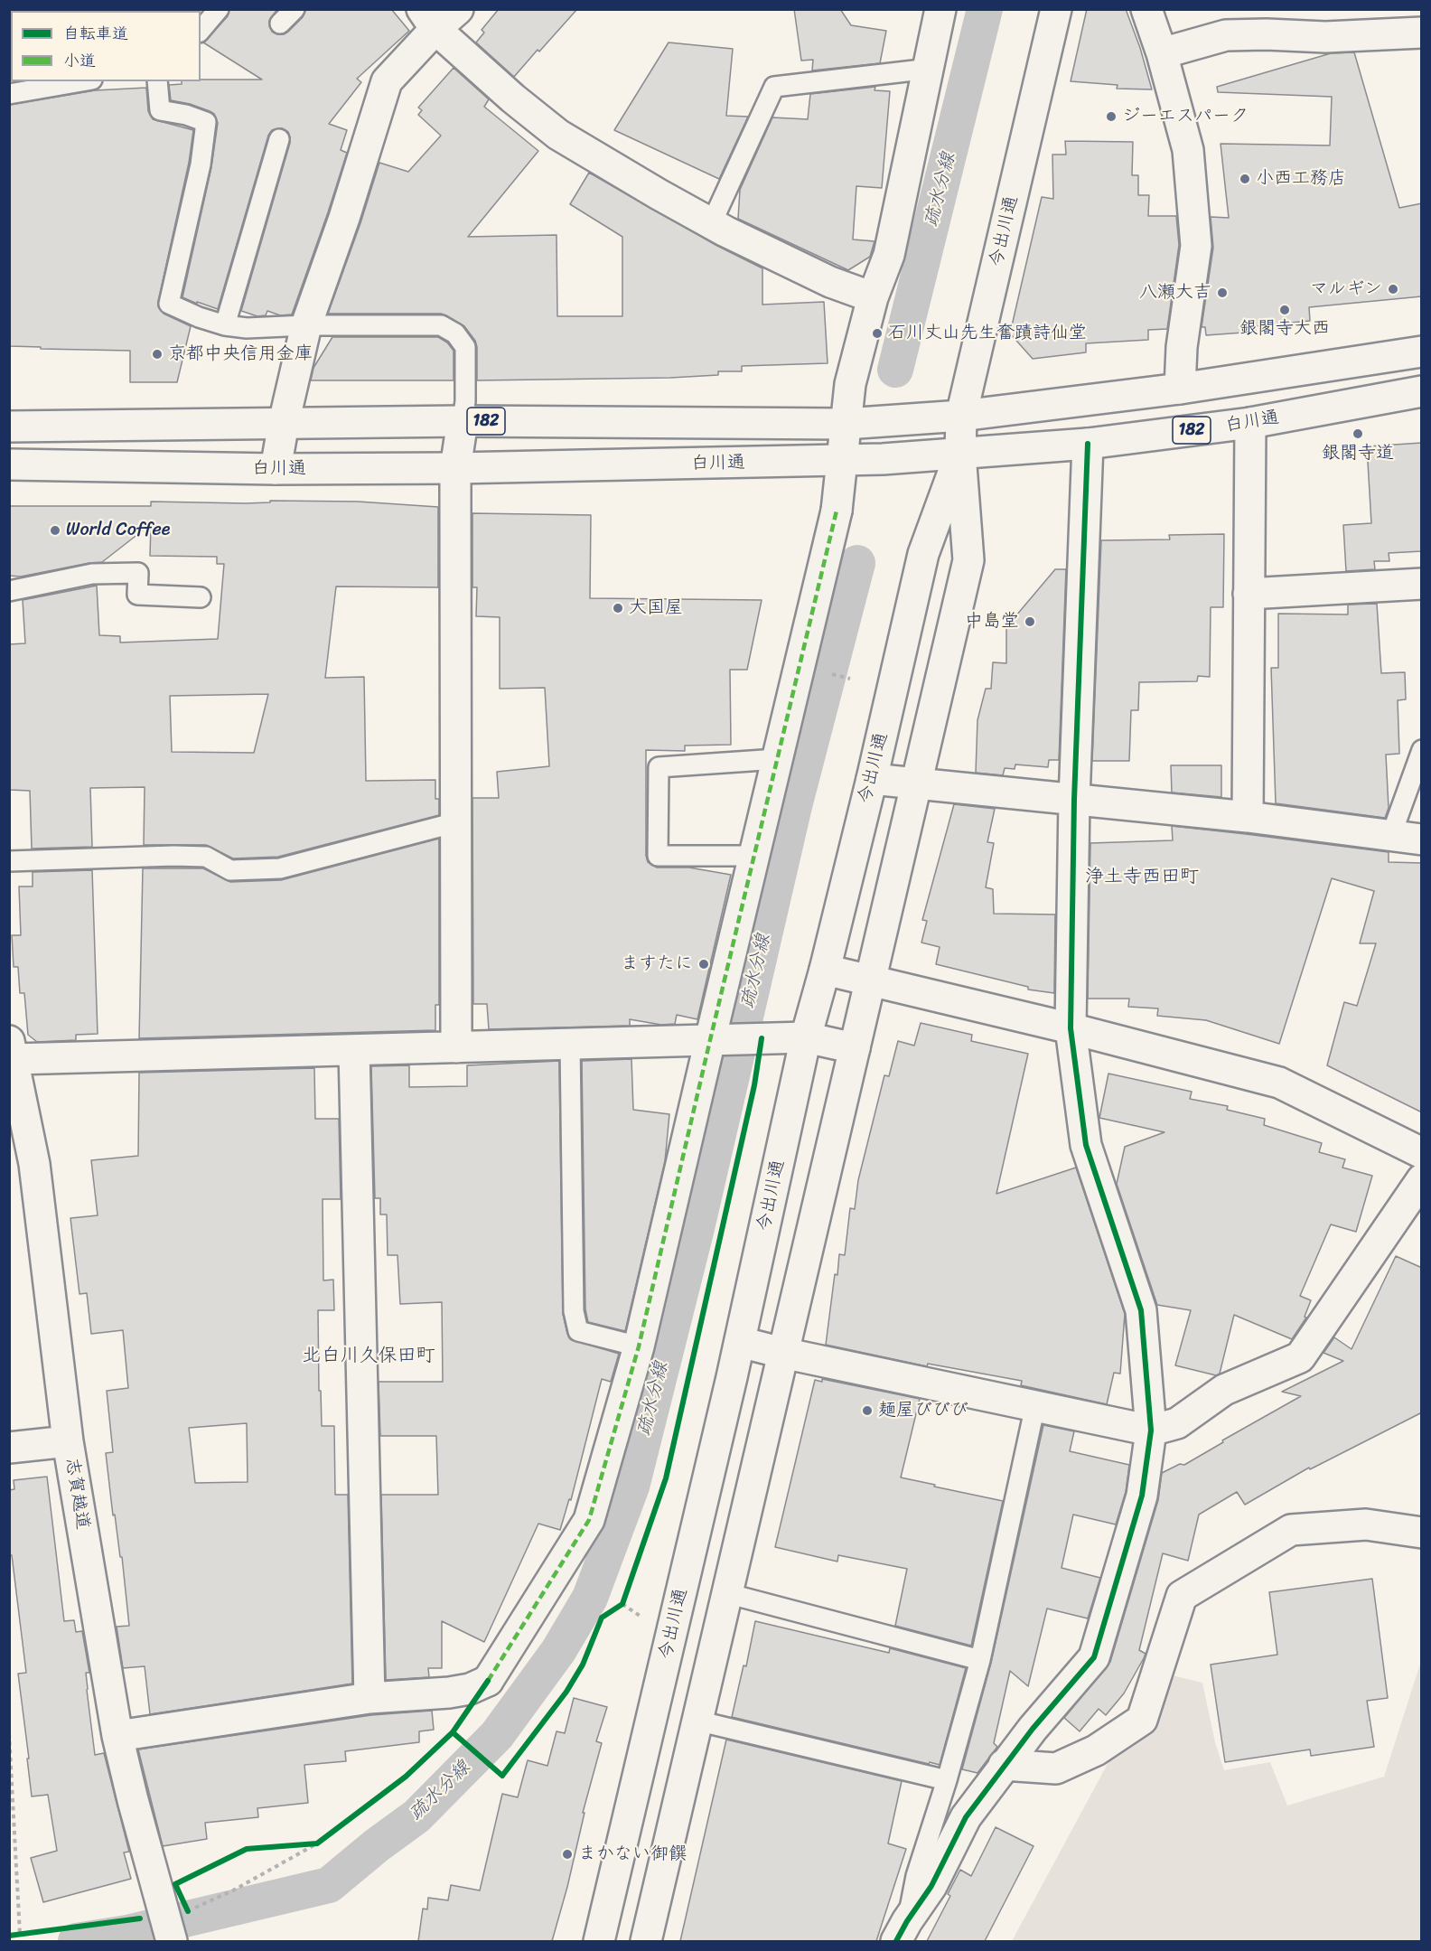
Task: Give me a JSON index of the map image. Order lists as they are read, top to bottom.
{
  "streets": {
    "street": [
      "今出川通",
      "182",
      "白川通",
      "志賀越道"
    ]
  },
  "crossings": [
    ["今出川通", "182"],
    ["今出川通", "白川通"]
  ],
  "districts": ["浄土寺西田町", "北白川久保田町"],
  "water": ["疏水分線"],
  "places": [
    "ジーエスパーク",
    "小西工務店",
    "マルギン",
    "八瀬大吉",
    "銀閣寺大西",
    "石川丈山先生奮蹟詩仙堂",
    "京都中央信用金庫",
    "銀閣寺道",
    "World Coffee",
    "大国屋",
    "中島堂",
    "ますたに",
    "麺屋びびび",
    "まかない御饌"
  ],
  "legend": ["自転車道", "小道"]
}
